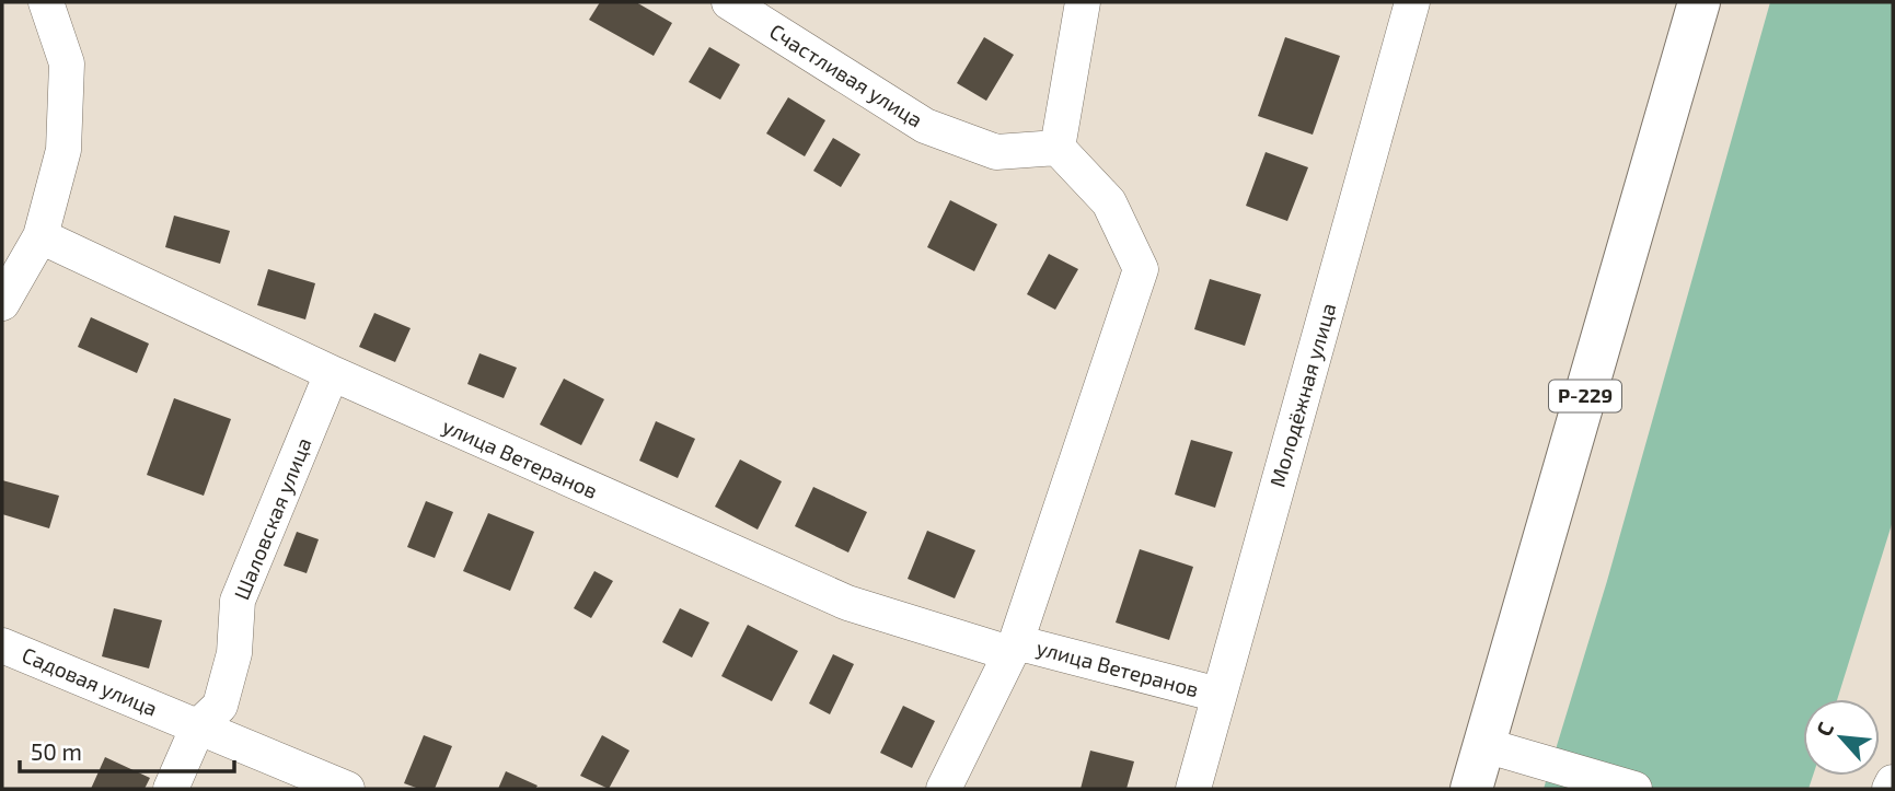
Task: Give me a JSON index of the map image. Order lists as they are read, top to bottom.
{
  "streets": {
    "main road": ["Р-229"],
    "street": [
      "Счастливая улица",
      "Молодёжная улица",
      "улица Ветеранов",
      "Шаловская улица",
      "Садовая улица"
    ]
  },
  "crossings": [
    ["Молодёжная улица", "улица Ветеранов"],
    ["улица Ветеранов", "Шаловская улица"],
    ["Шаловская улица", "Садовая улица"]
  ],
  "scale_bar": "50 m",
  "north": "top left"
}
